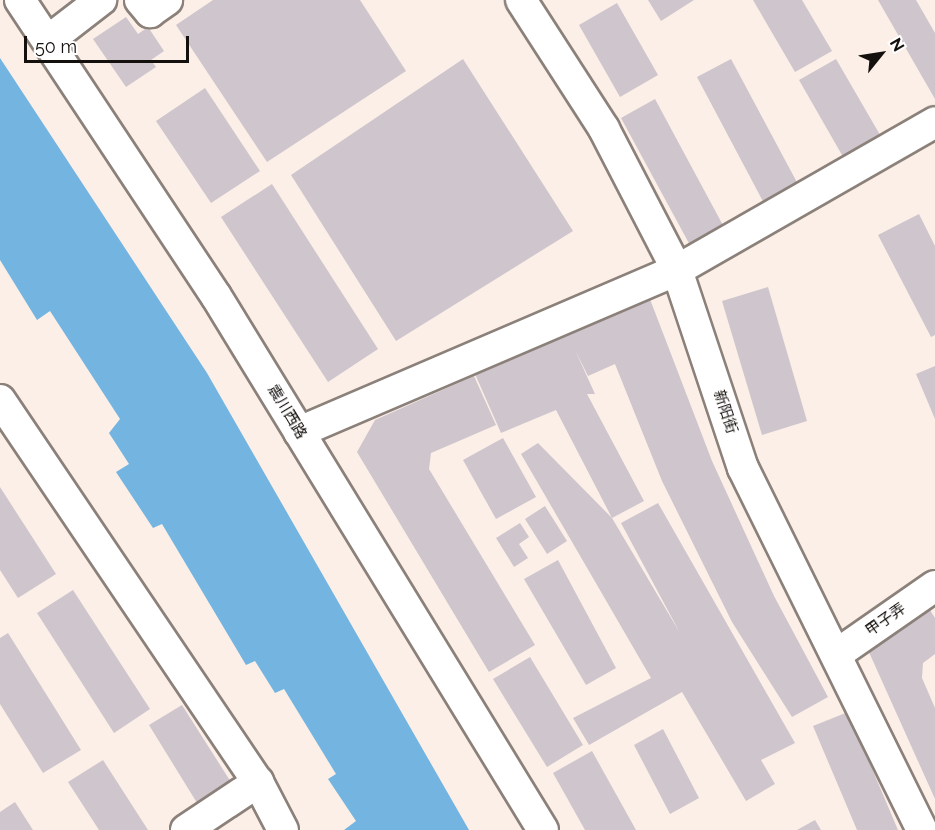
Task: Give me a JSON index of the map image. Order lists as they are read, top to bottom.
{
  "streets": {
    "street": ["震川西路", "新阳街", "甲子弄"]
  },
  "crossings": [
    ["新阳街", "甲子弄"]
  ],
  "scale_bar": "50 m",
  "north": "top right"
}
